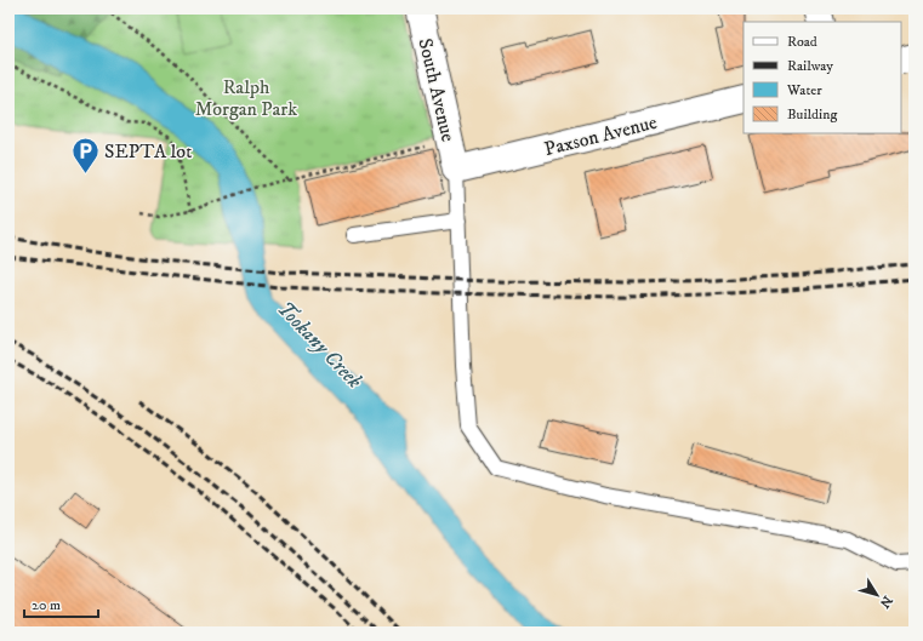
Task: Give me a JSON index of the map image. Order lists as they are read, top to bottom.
{
  "streets": {
    "street": ["South Avenue", "Paxson Avenue"]
  },
  "crossings": [
    ["South Avenue", "Paxson Avenue"]
  ],
  "water": ["Tookany Creek"],
  "parks": ["Ralph Morgan Park"],
  "places": {
    "parking": ["SEPTA lot"]
  },
  "legend": [
    "Road",
    "Railway",
    "Water",
    "Building"
  ],
  "scale_bar": "20 m",
  "north": "bottom right"
}
